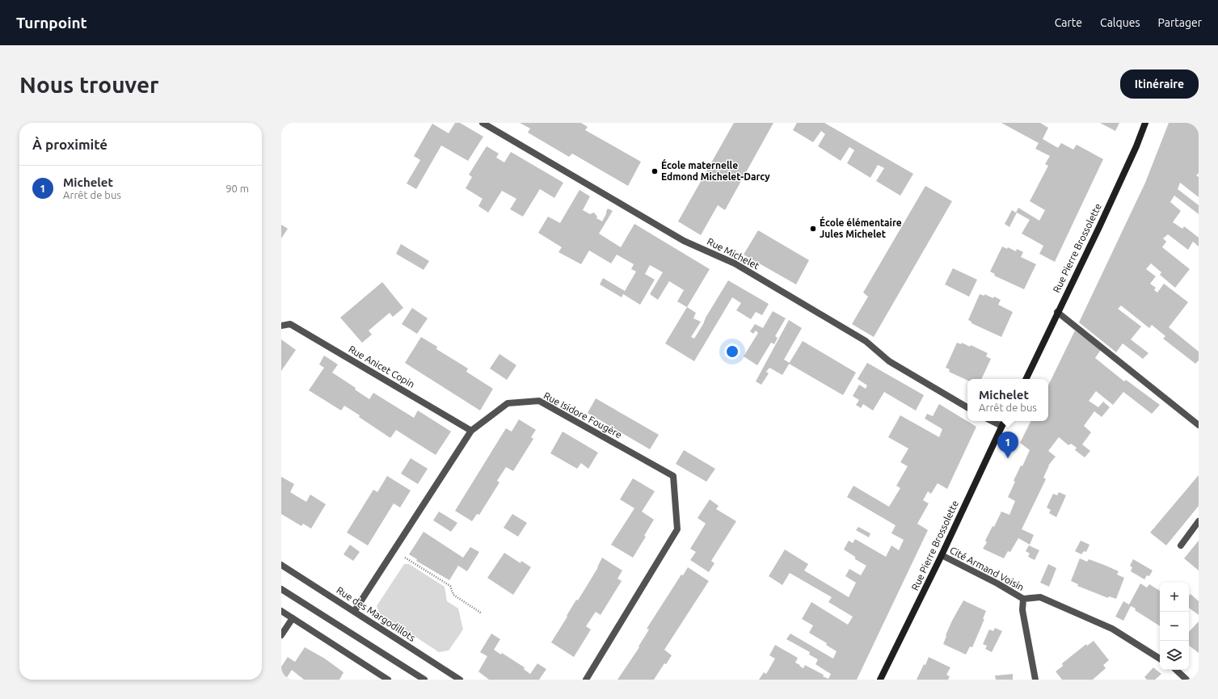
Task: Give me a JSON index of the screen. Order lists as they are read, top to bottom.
{
  "streets": {
    "main road": ["Rue Pierre Brossolette"],
    "street": [
      "Rue Michelet",
      "Rue Anicet Copin",
      "Rue Isidore Fougère",
      "Cité Armand Voisin",
      "Rue des Margodillots"
    ]
  },
  "crossings": [
    ["Rue Pierre Brossolette", "Cité Armand Voisin"],
    ["Rue Anicet Copin", "Rue Isidore Fougère"],
    ["Rue Isidore Fougère", "Rue des Margodillots"]
  ],
  "places": ["École maternelle Edmond Michelet-Darcy", "École élémentaire Jules Michelet"],
  "page": {
    "header": "Turnpoint",
    "nav": ["Carte", "Calques", "Partager"],
    "buttons": "Itinéraire",
    "title": "Nous trouver",
    "heading": "À proximité",
    "list": [
      {
        "mark": "1",
        "name": "Michelet",
        "note": "Arrêt de bus",
        "value": "90 m"
      }
    ],
    "popup": ["Michelet", "Arrêt de bus"],
    "pins": "1",
    "map_buttons": ["+", "−"]
  }
}
